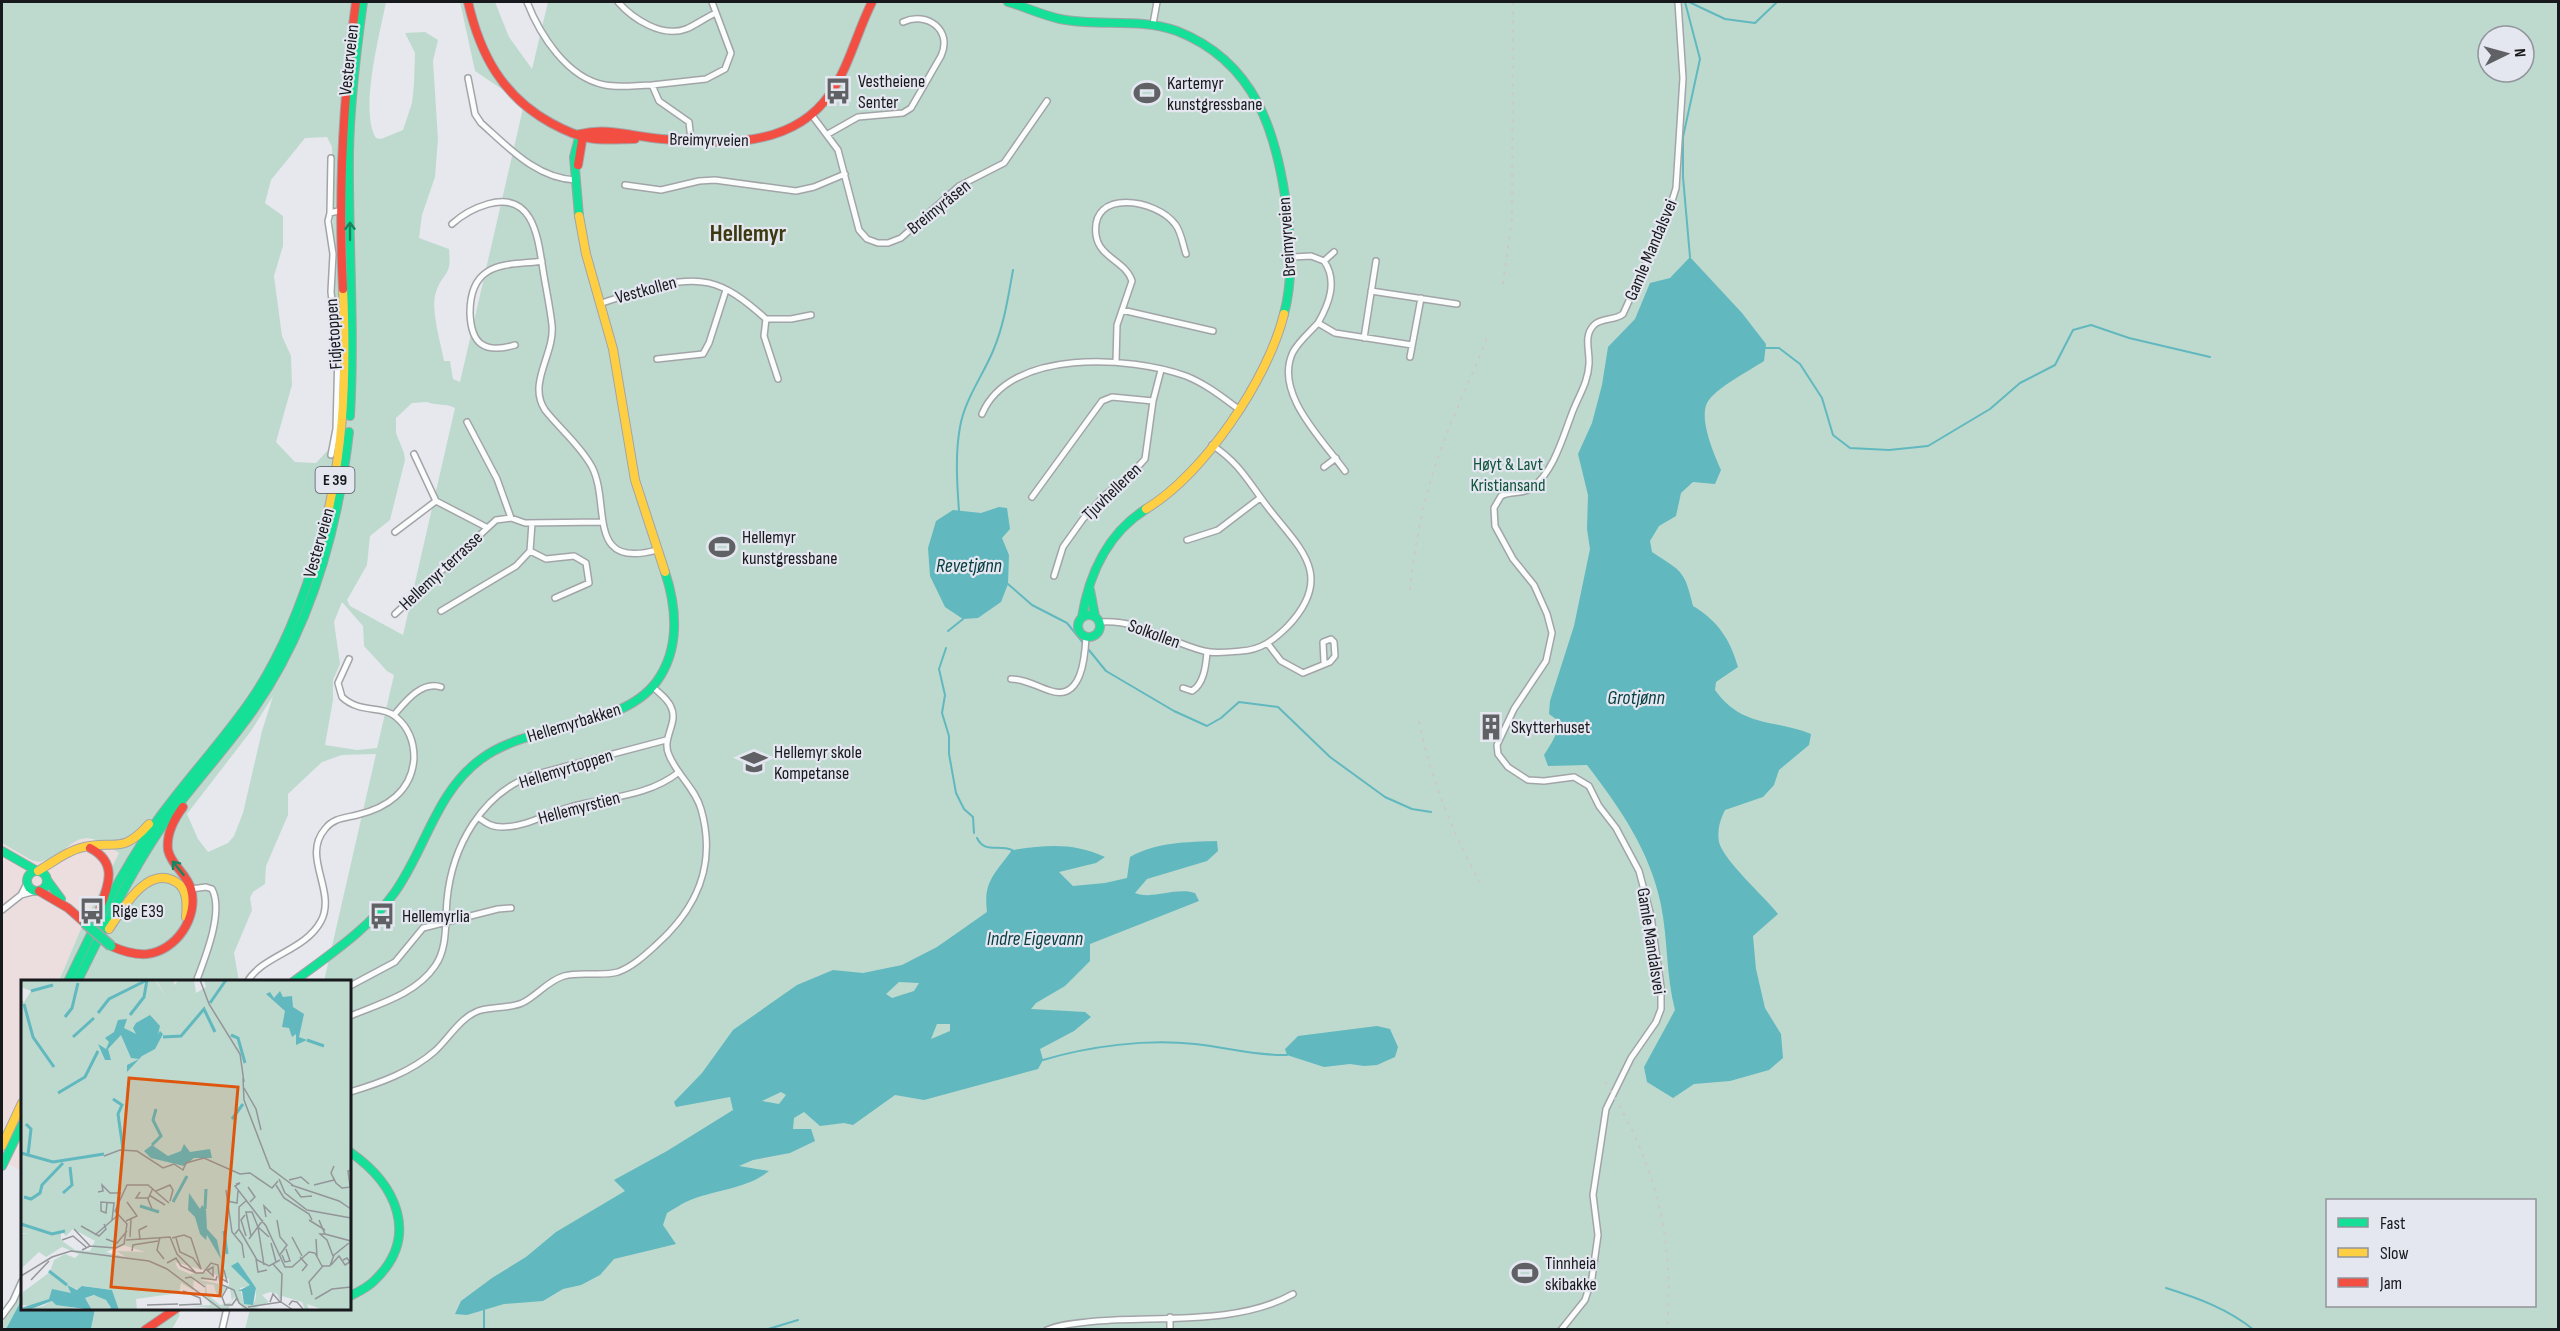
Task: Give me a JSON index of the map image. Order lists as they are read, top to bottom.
{
  "streets": {
    "main road": [
      "Vesterveien",
      "Breimyrveien",
      "E 39",
      "Hellemyrbakken"
    ],
    "street": [
      "Breimyråsen",
      "Gamle Mandalsvei",
      "Vestkollen",
      "Fidjetoppen",
      "Tjuvhelleren",
      "Hellemyr terrasse",
      "Solkollen",
      "Hellemyrtoppen",
      "Hellemyrstien"
    ]
  },
  "crossings": [
    ["Vesterveien", "Fidjetoppen"],
    ["Vesterveien", "E 39"],
    ["Breimyrveien", "Breimyråsen"],
    ["Breimyrveien", "Solkollen"],
    ["Breimyrveien", "Hellemyrbakken"],
    ["Vestkollen", "Hellemyrbakken"],
    ["Hellemyrtoppen", "Hellemyrstien"]
  ],
  "districts": ["Hellemyr"],
  "water": ["Revetjønn", "Grotjønn", "Indre Eigevann"],
  "parks": ["Høyt & Lavt Kristiansand"],
  "places": {
    "bus stop": ["Vestheiene Senter", "Rige E39", "Hellemyrlia"],
    "sports": ["Kartemyr kunstgressbane", "Hellemyr kunstgressbane", "Tinnheia skibakke"],
    "building": ["Skytterhuset"],
    "school or university": ["Hellemyr skole Kompetanse"]
  },
  "legend": ["Fast", "Slow", "Jam"],
  "north": "right"
}
